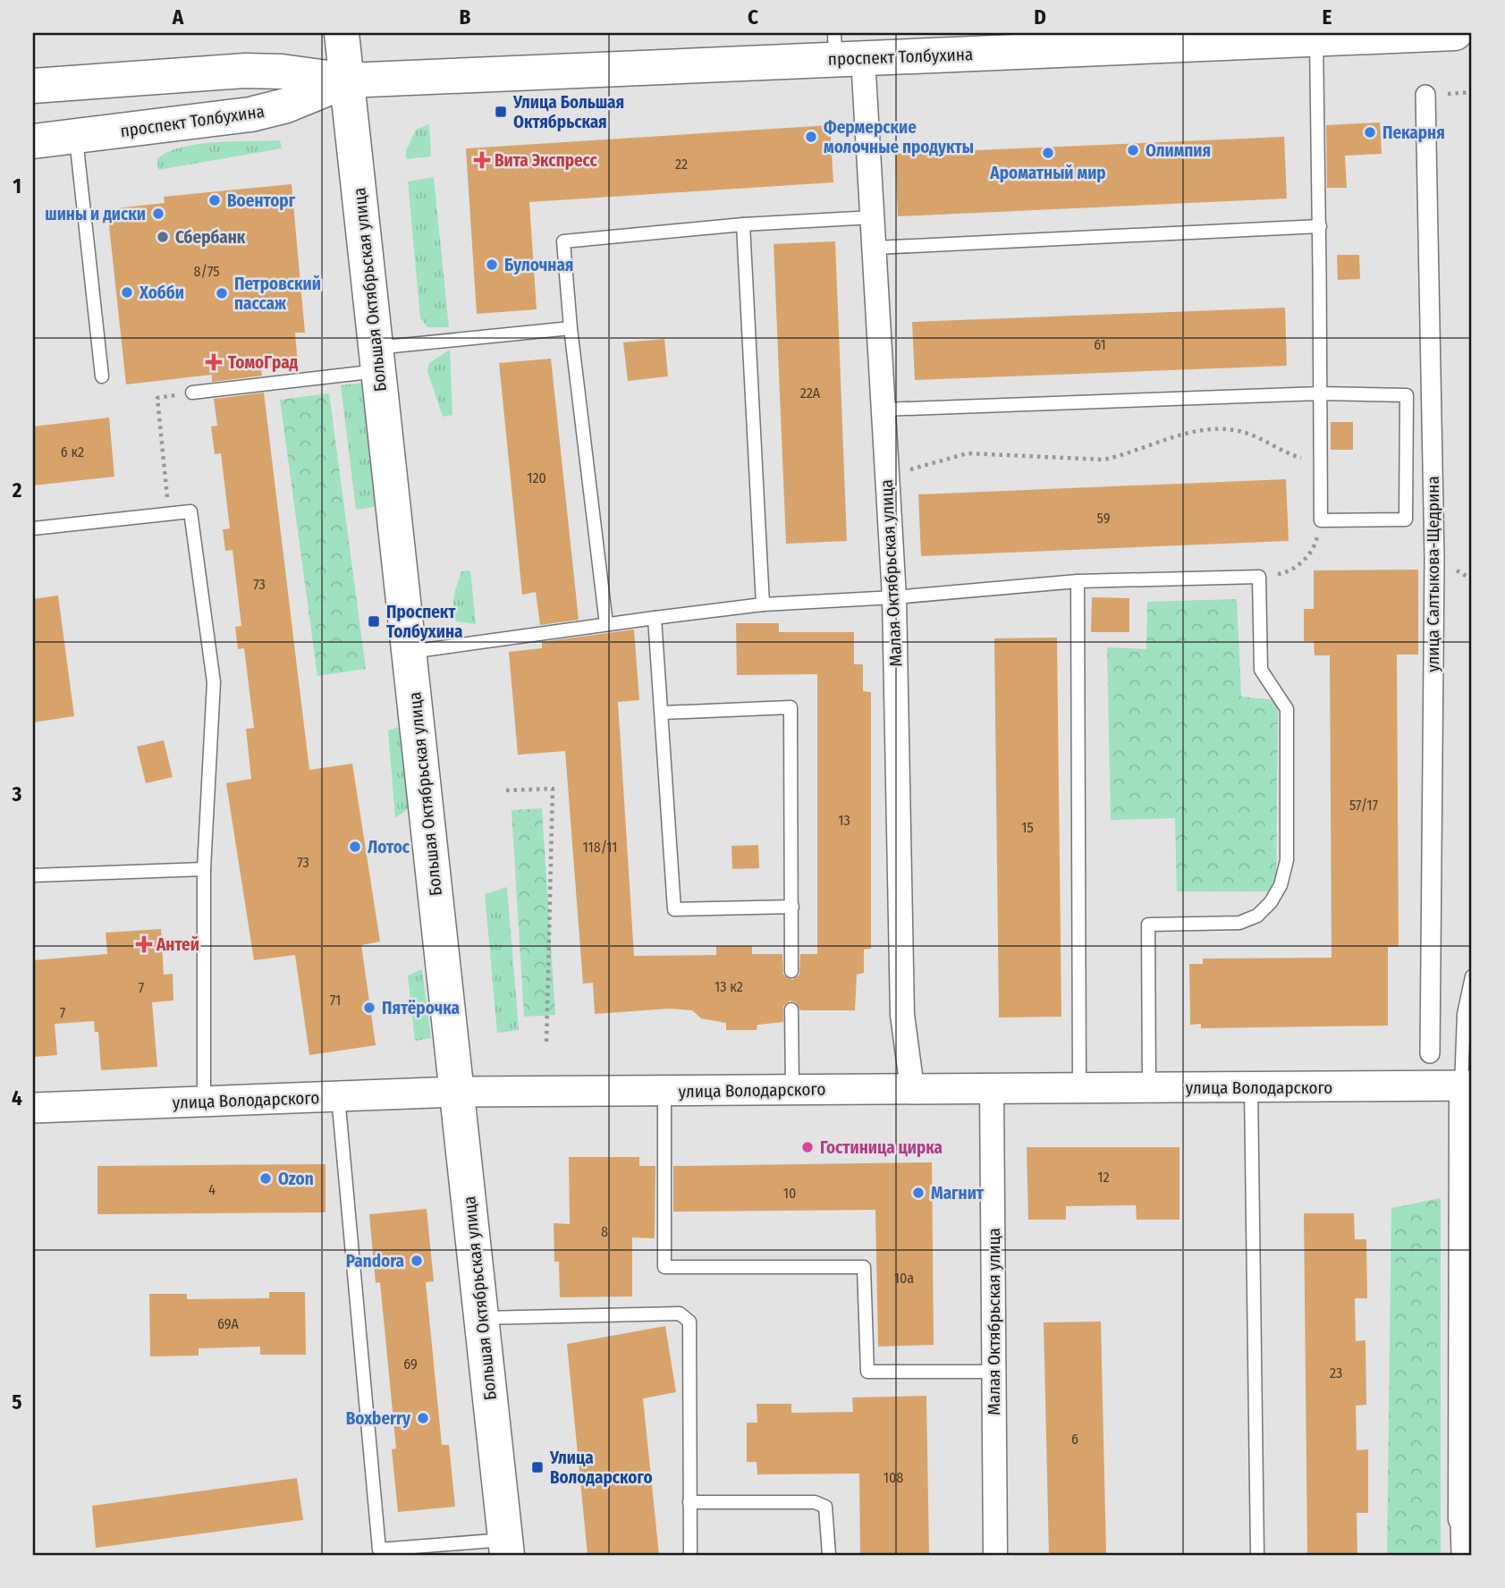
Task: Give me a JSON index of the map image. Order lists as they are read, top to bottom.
{
  "streets": {
    "main road": ["проспект Толбухина", "Большая Октябрьская улица"],
    "street": ["Малая Октябрьская улица", "улица Салтыкова-Щедрина", "улица Володарского"]
  },
  "crossings": [
    ["проспект Толбухина", "Большая Октябрьская улица"],
    ["проспект Толбухина", "Малая Октябрьская улица"],
    ["Большая Октябрьская улица", "улица Володарского"],
    ["Малая Октябрьская улица", "улица Володарского"]
  ],
  "places": {
    "transit": ["Улица Большая Октябрьская", "Проспект Толбухина", "Улица Володарского"],
    "other": [
      "Пекарня",
      "Фермерские молочные продукты",
      "Олимпия",
      "Ароматный мир",
      "Военторг",
      "шины и диски",
      "Сбербанк",
      "Булочная",
      "Хобби",
      "Петровский пассаж",
      "Лотос",
      "Пятёрочка",
      "Гостиница цирка",
      "Ozon",
      "Магнит",
      "Pandora",
      "Boxberry"
    ],
    "health": ["Вита Экспресс", "ТомоГрад", "Антей"]
  },
  "house_numbers": [
    "22",
    "8/75",
    "61",
    "22А",
    "6 к2",
    "120",
    "59",
    "73",
    "57/17",
    "13",
    "15",
    "118/11",
    "73",
    "13 к2",
    "7",
    "71",
    "7",
    "12",
    "4",
    "10",
    "8",
    "10а",
    "69А",
    "69",
    "23",
    "6",
    "108"
  ],
  "grid": {
    "columns": [
      "A",
      "B",
      "C",
      "D",
      "E"
    ],
    "rows": [
      "1",
      "2",
      "3",
      "4",
      "5"
    ]
  }
}
